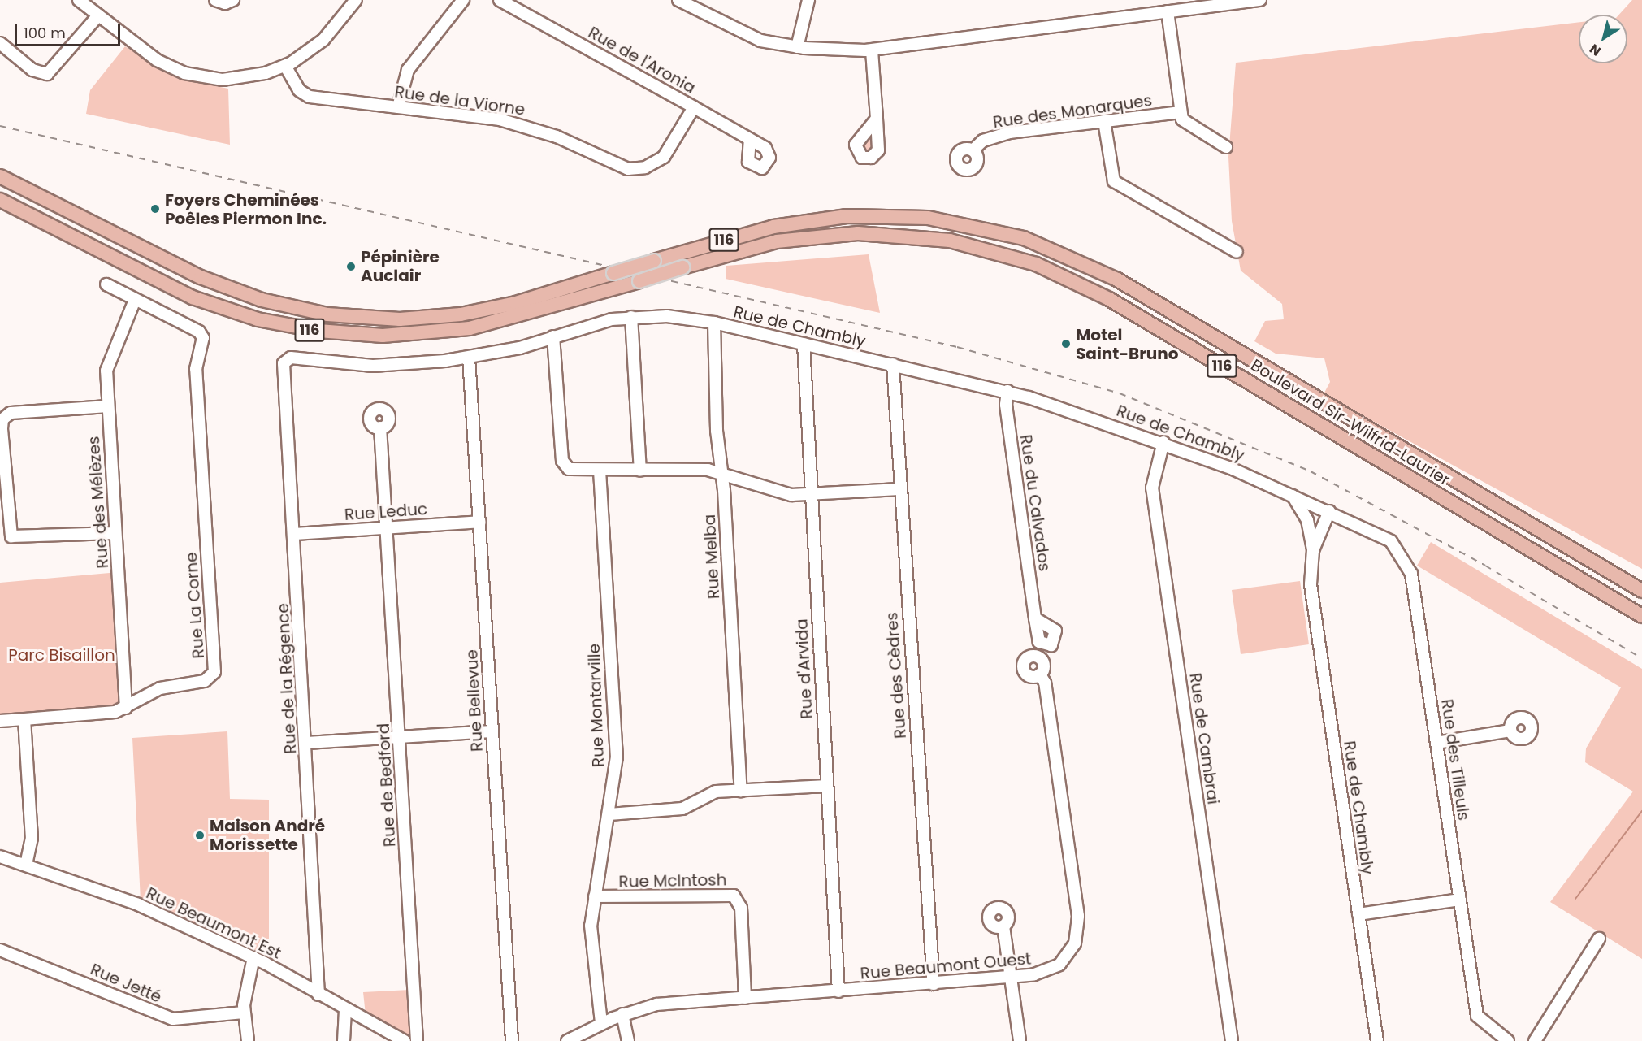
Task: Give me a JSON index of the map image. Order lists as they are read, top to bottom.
{
  "streets": {
    "main road": ["116", "Boulevard Sir-Wilfrid-Laurier"],
    "street": [
      "Rue de l'Aronia",
      "Rue de la Viorne",
      "Rue des Monarques",
      "Rue de Chambly",
      "Rue des Mélèzes",
      "Rue du Calvados",
      "Rue Leduc",
      "Rue Melba",
      "Rue La Corne",
      "Rue d'Arvida",
      "Rue des Cèdres",
      "Rue de la Régence",
      "Rue Bellevue",
      "Rue Montarville",
      "Rue de Cambrai",
      "Rue des Tilleuls",
      "Rue de Bedford",
      "Rue McIntosh",
      "Rue Beaumont Est",
      "Rue Beaumont Ouest",
      "Rue Jetté"
    ]
  },
  "crossings": [
    ["Rue de l'Aronia", "Rue de la Viorne"],
    ["Rue de Chambly", "Rue du Calvados"],
    ["Rue de Chambly", "Rue Melba"],
    ["Rue de Chambly", "Rue d'Arvida"],
    ["Rue de Chambly", "Rue des Cèdres"],
    ["Rue de Chambly", "Rue de la Régence"],
    ["Rue de Chambly", "Rue Bellevue"],
    ["Rue de Chambly", "Rue de Cambrai"],
    ["Rue de Chambly", "Rue des Tilleuls"],
    ["Rue des Mélèzes", "Rue La Corne"],
    ["Rue Leduc", "Rue de la Régence"],
    ["Rue Leduc", "Rue Bellevue"],
    ["Rue Leduc", "Rue de Bedford"],
    ["Rue d'Arvida", "Rue Beaumont Ouest"],
    ["Rue des Cèdres", "Rue Beaumont Ouest"],
    ["Rue de la Régence", "Rue Beaumont Est"],
    ["Rue Montarville", "Rue McIntosh"],
    ["Rue McIntosh", "Rue Beaumont Ouest"]
  ],
  "parks": ["Parc Bisaillon"],
  "places": [
    "Foyers Cheminées Poêles Piermon Inc.",
    "Pépinière Auclair",
    "Motel Saint-Bruno",
    "Maison André Morissette"
  ],
  "scale_bar": "100 m",
  "north": "bottom left"
}
